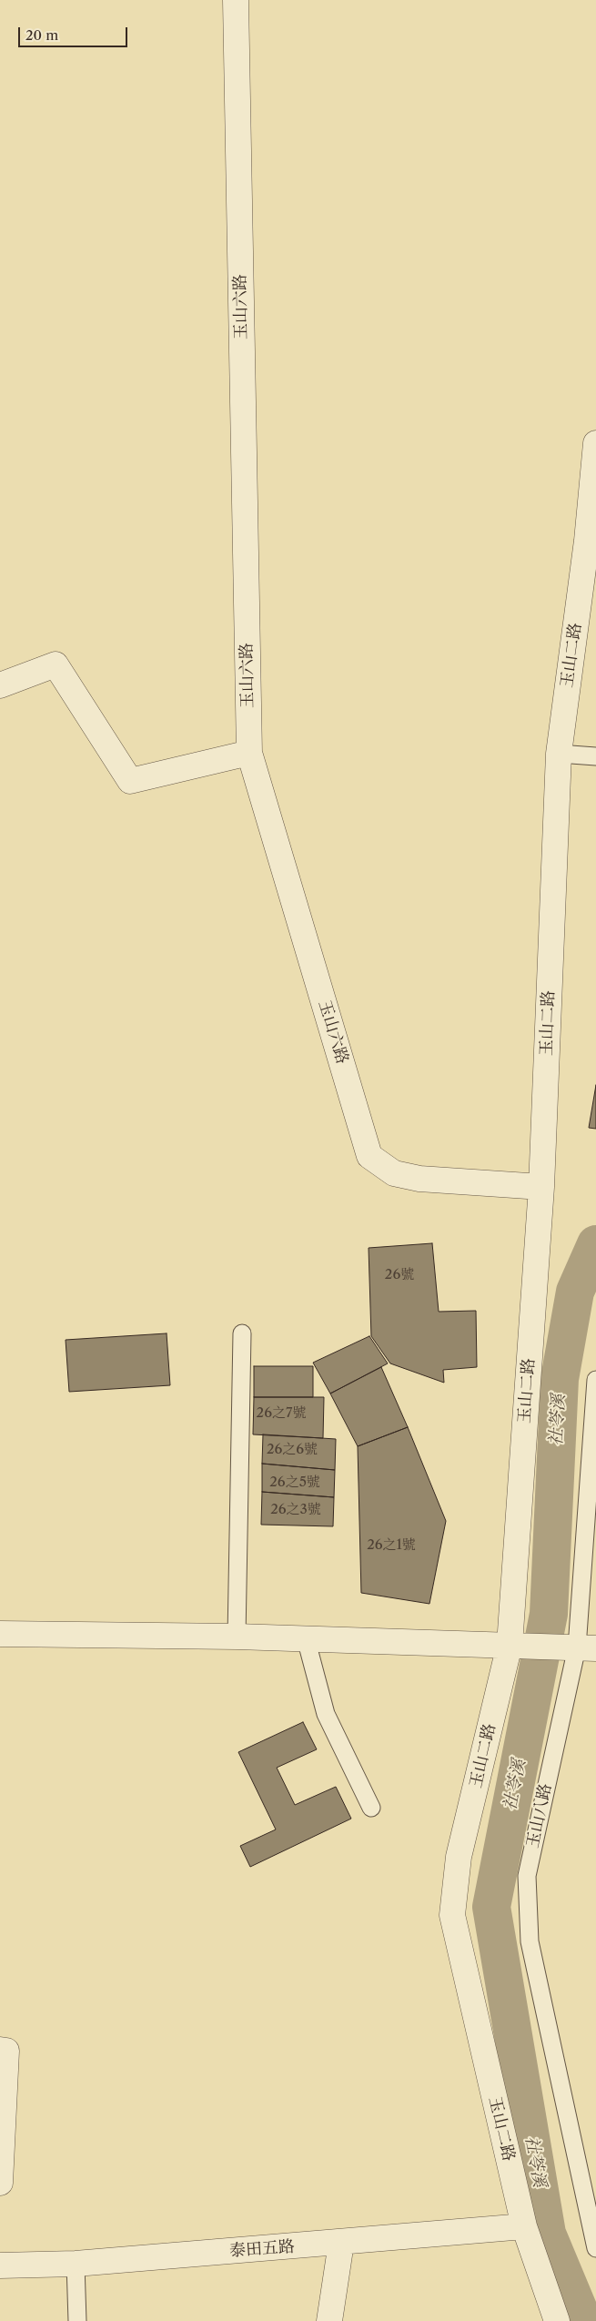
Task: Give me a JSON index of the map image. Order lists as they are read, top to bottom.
{
  "streets": {
    "street": ["玉山六路", "玉山二路", "泰田五路"],
    "lane": ["玉山八路"]
  },
  "crossings": [
    ["玉山六路", "玉山二路"],
    ["玉山二路", "泰田五路"]
  ],
  "water": ["社苓溪"],
  "house_numbers": [
    "26號",
    "26之7號",
    "26之6號",
    "26之5號",
    "26之3號",
    "26之1號"
  ],
  "scale_bar": "20 m"
}
